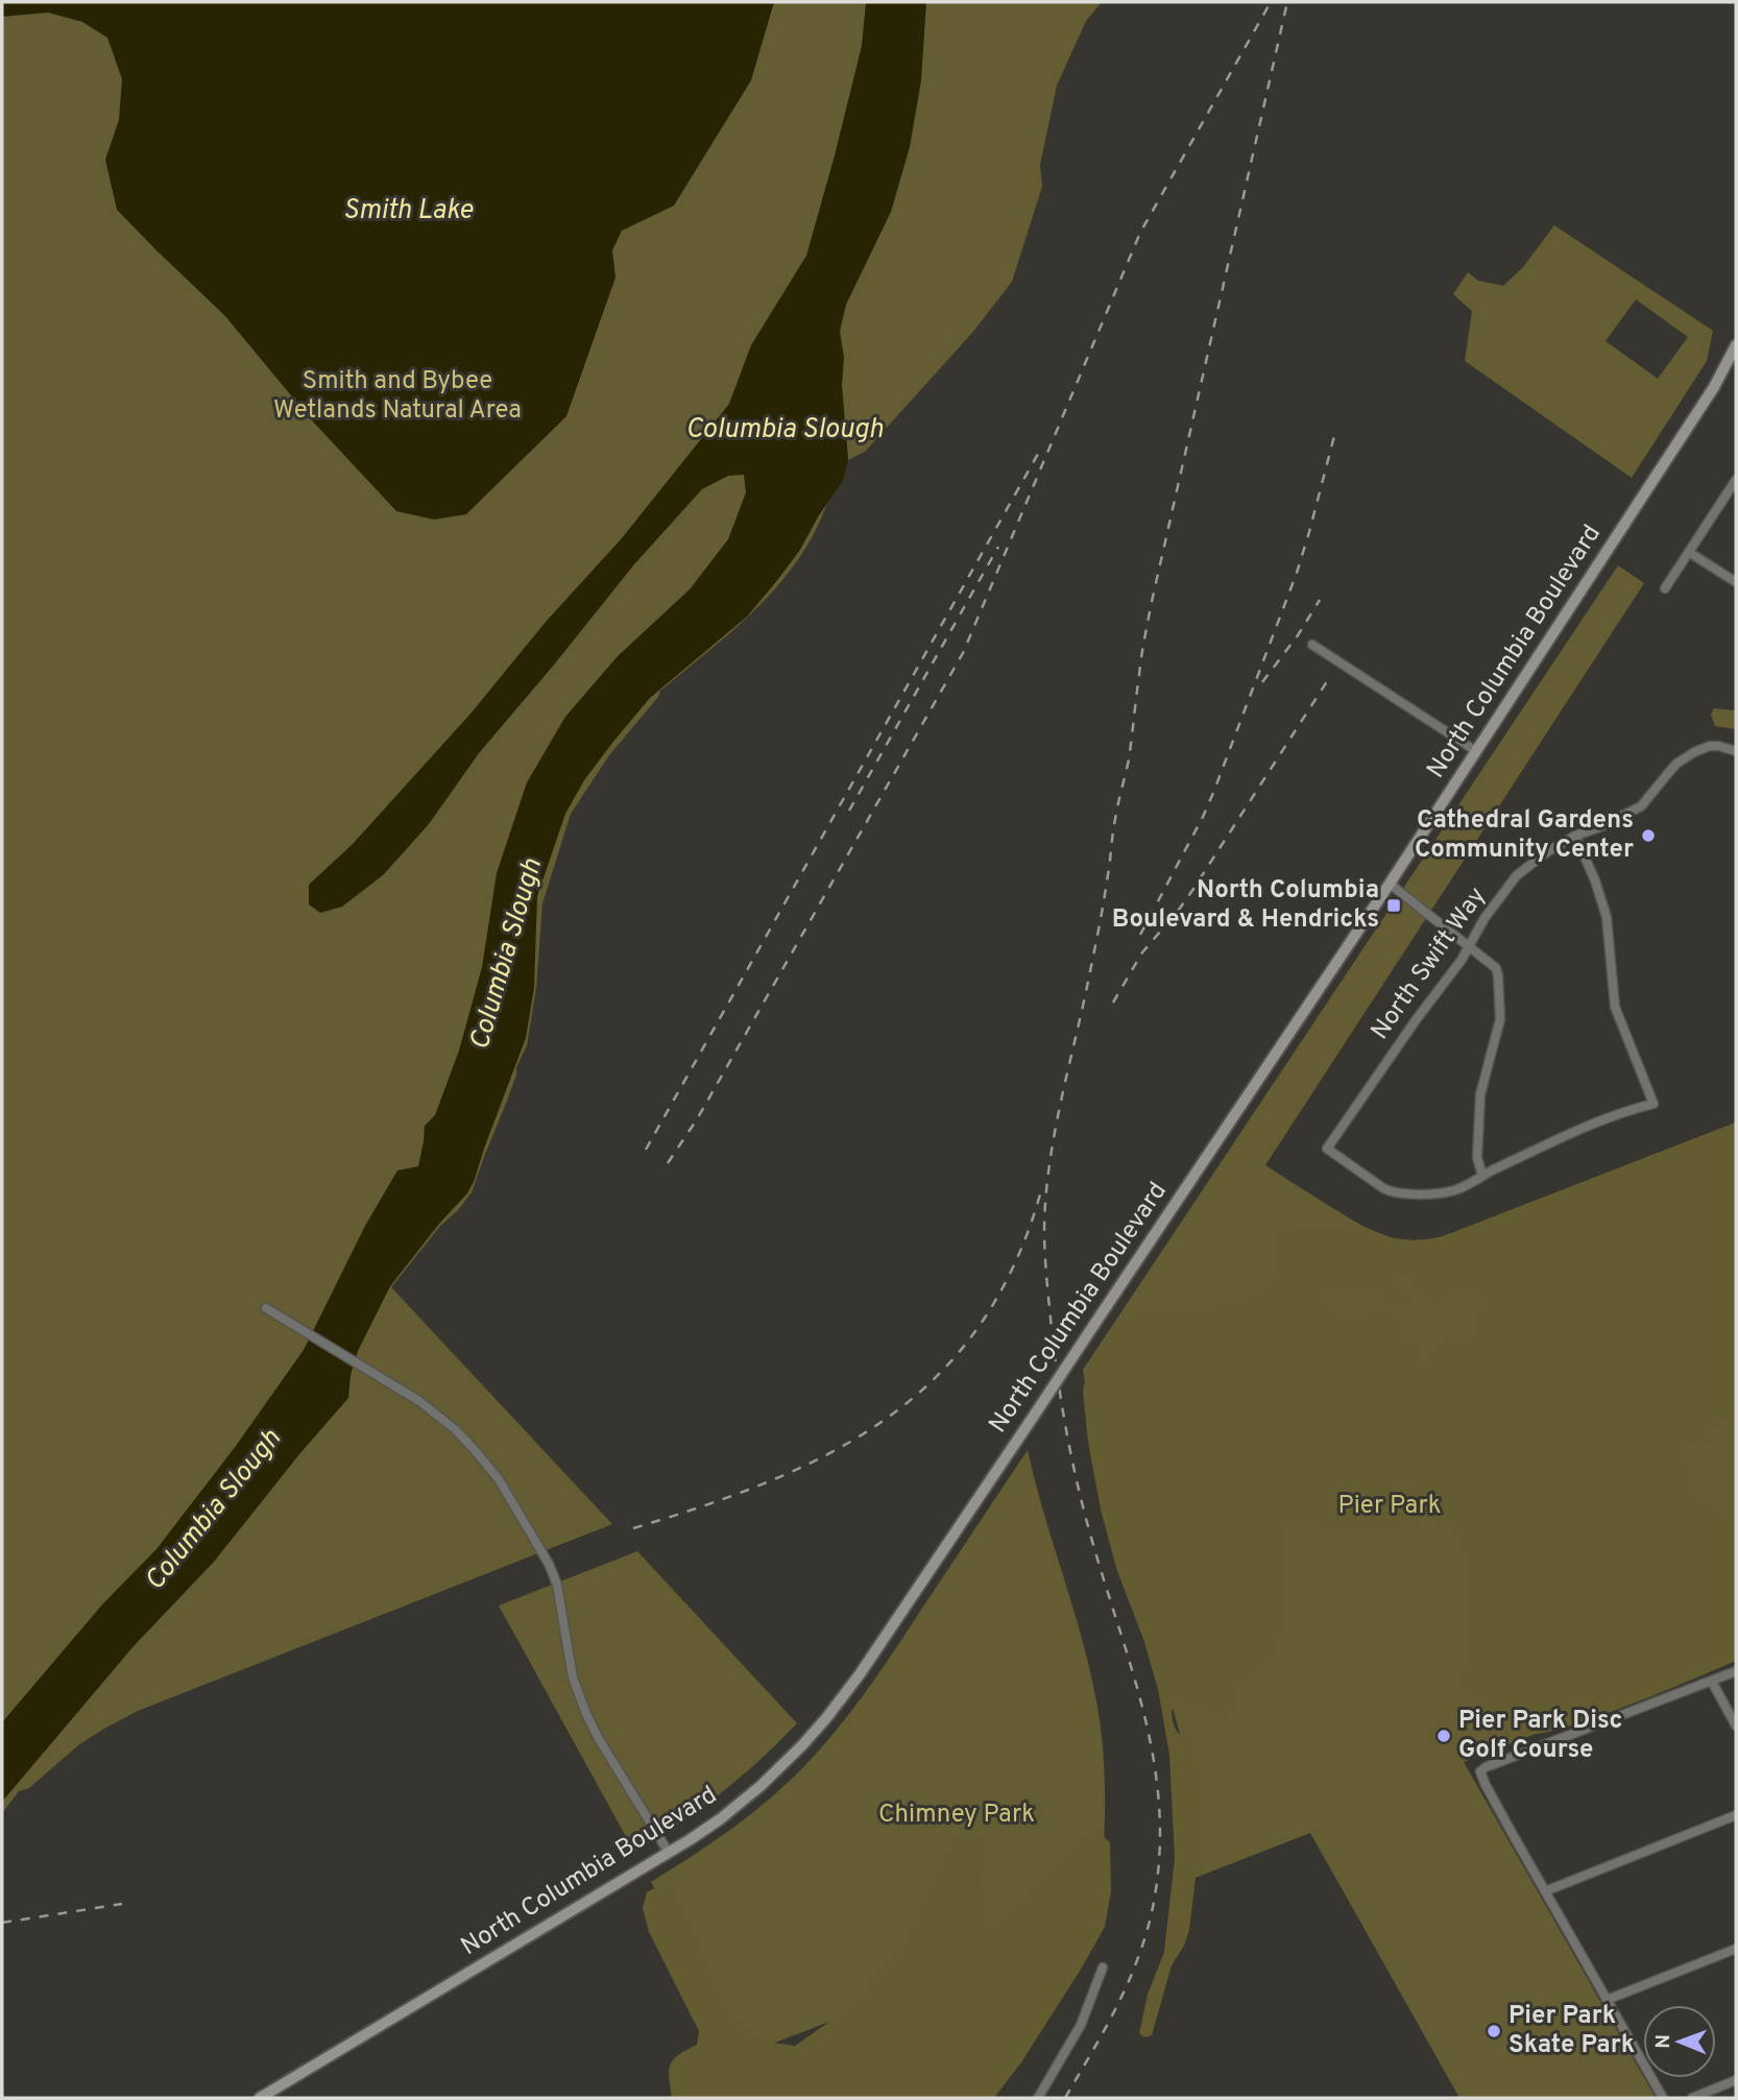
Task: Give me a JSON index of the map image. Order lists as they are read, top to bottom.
{
  "streets": {
    "main road": ["North Columbia Boulevard"],
    "street": ["North Swift Way"]
  },
  "water": ["Smith Lake", "Columbia Slough"],
  "parks": ["Smith and Bybee Wetlands Natural Area", "Pier Park", "Chimney Park"],
  "places": {
    "other": ["Cathedral Gardens Community Center", "Pier Park Disc Golf Course", "Pier Park Skate Park"],
    "transit": ["North Columbia Boulevard & Hendricks"]
  },
  "north": "left"
}
